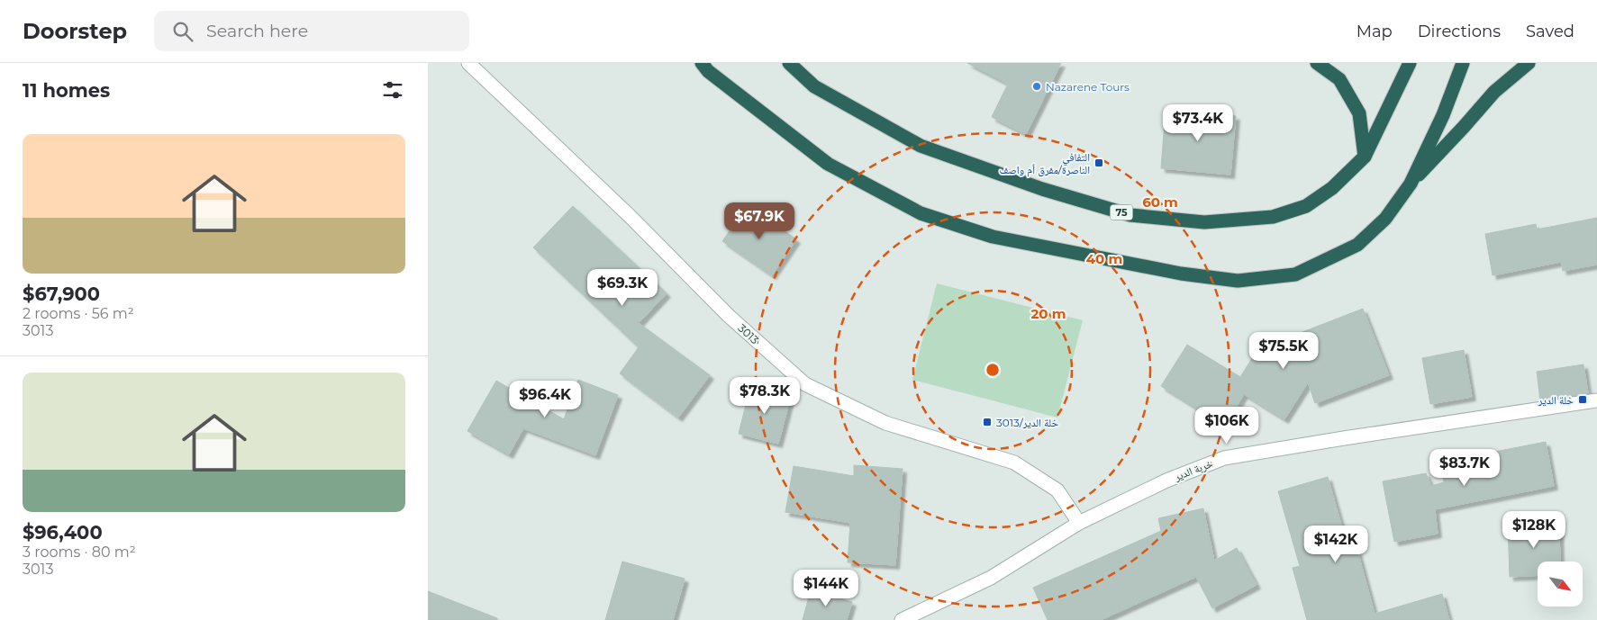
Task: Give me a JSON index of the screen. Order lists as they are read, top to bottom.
{
  "streets": {
    "highway": ["75"],
    "street": ["3013", "خربة الدير"]
  },
  "crossings": [
    ["3013", "خربة الدير"]
  ],
  "places": {
    "other": ["Nazarene Tours"],
    "transit": ["التفافي الناصرة/مفرق أم واصف", "خلة الدير", "3013/خلة الدير"]
  },
  "north": "bottom right",
  "page": {
    "header": "Doorstep",
    "search": "Search here",
    "nav": ["Map", "Directions", "Saved"],
    "heading": "11 homes",
    "price": [
      "$73.4K",
      "$67.9K",
      "$69.3K",
      "$75.5K",
      "$78.3K",
      "$96.4K",
      "$106K",
      "$83.7K",
      "$128K",
      "$142K",
      "$144K"
    ],
    "list": [
      {
        "name": "$67,900",
        "note": "2 rooms · 56 m² · 3013"
      },
      {
        "name": "$96,400",
        "note": "3 rooms · 80 m² · 3013"
      }
    ]
  },
  "rings": ["60 m", "40 m", "20 m"]
}
